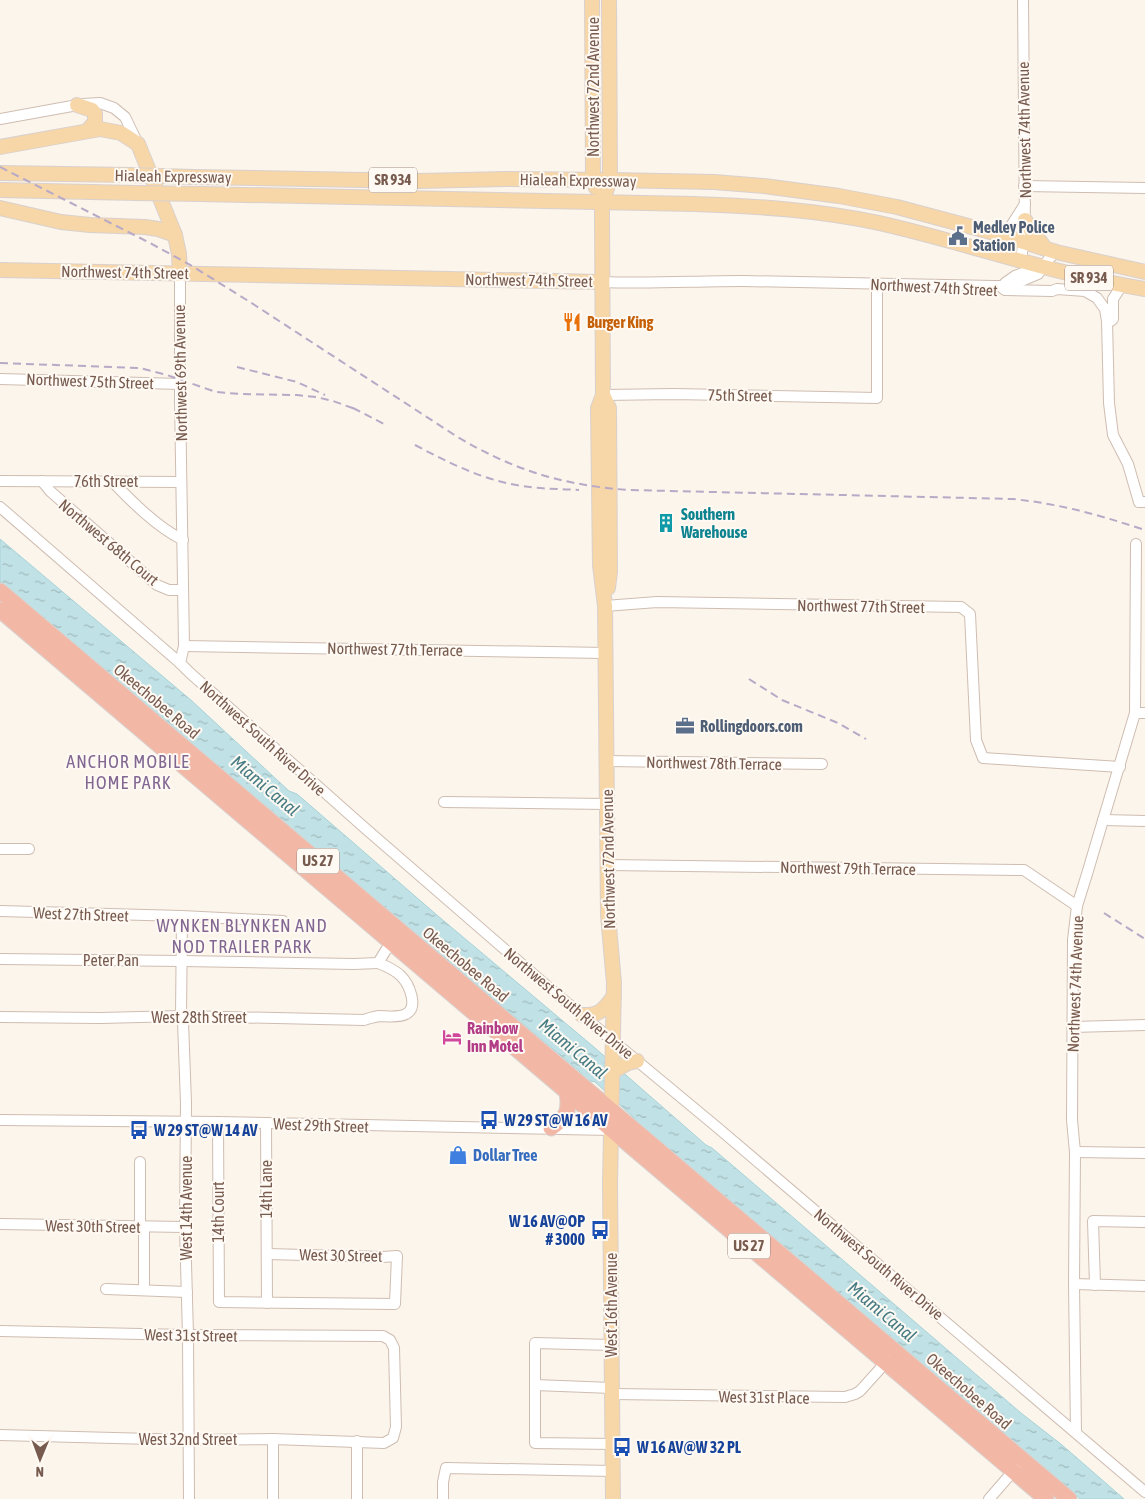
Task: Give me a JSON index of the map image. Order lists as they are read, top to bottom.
{
  "streets": {
    "highway": ["Okeechobee Road", "US 27"],
    "main road": [
      "Northwest 72nd Avenue",
      "Hialeah Expressway",
      "SR 934",
      "Northwest 74th Street",
      "Northwest 69th Avenue",
      "West 16th Avenue"
    ],
    "street": [
      "Northwest 74th Avenue",
      "Northwest 75th Street",
      "75th Street",
      "76th Street",
      "Northwest 68th Court",
      "Northwest 77th Street",
      "Northwest 77th Terrace",
      "Northwest South River Drive",
      "Northwest 78th Terrace",
      "Northwest 79th Terrace",
      "West 27th Street",
      "Peter Pan",
      "West 28th Street",
      "West 29th Street",
      "14th Lane",
      "West 14th Avenue",
      "14th Court",
      "West 30th Street",
      "West 30 Street",
      "West 31st Street",
      "West 31st Place",
      "West 32nd Street"
    ]
  },
  "crossings": [
    ["Northwest 72nd Avenue", "Hialeah Expressway"],
    ["Northwest 72nd Avenue", "Northwest 74th Street"],
    ["Northwest 72nd Avenue", "75th Street"],
    ["Northwest 72nd Avenue", "Northwest 77th Street"],
    ["Northwest 72nd Avenue", "Northwest 77th Terrace"],
    ["Northwest 72nd Avenue", "Okeechobee Road"],
    ["Northwest 72nd Avenue", "Northwest South River Drive"],
    ["Northwest 72nd Avenue", "Northwest 78th Terrace"],
    ["Northwest 72nd Avenue", "Northwest 79th Terrace"],
    ["Northwest 72nd Avenue", "West 16th Avenue"],
    ["Northwest 74th Avenue", "Hialeah Expressway"],
    ["Northwest 74th Avenue", "Northwest 77th Street"],
    ["Northwest 74th Avenue", "Northwest South River Drive"],
    ["Northwest 74th Avenue", "Northwest 79th Terrace"],
    ["Northwest 74th Street", "Northwest 69th Avenue"],
    ["Northwest 74th Street", "75th Street"],
    ["Northwest 69th Avenue", "Northwest 75th Street"],
    ["Northwest 69th Avenue", "76th Street"],
    ["Northwest 69th Avenue", "Northwest 68th Court"],
    ["Northwest 69th Avenue", "Northwest 77th Terrace"],
    ["Northwest 69th Avenue", "Northwest South River Drive"],
    ["76th Street", "Northwest 68th Court"],
    ["Okeechobee Road", "West 29th Street"],
    ["Okeechobee Road", "West 16th Avenue"],
    ["Okeechobee Road", "West 31st Place"],
    ["West 27th Street", "West 14th Avenue"],
    ["Peter Pan", "West 28th Street"],
    ["Peter Pan", "West 14th Avenue"],
    ["West 28th Street", "West 14th Avenue"],
    ["West 29th Street", "14th Lane"],
    ["West 29th Street", "West 14th Avenue"],
    ["West 29th Street", "14th Court"],
    ["West 29th Street", "West 16th Avenue"],
    ["14th Lane", "14th Court"],
    ["14th Lane", "West 30 Street"],
    ["West 14th Avenue", "West 30th Street"],
    ["West 14th Avenue", "West 31st Street"],
    ["West 14th Avenue", "West 32nd Street"],
    ["14th Court", "West 30 Street"],
    ["West 16th Avenue", "West 31st Place"],
    ["West 31st Street", "West 32nd Street"]
  ],
  "districts": ["ANCHOR MOBILE HOME PARK", "WYNKEN BLYNKEN AND NOD TRAILER PARK"],
  "water": ["Miami Canal"],
  "places": {
    "public building": ["Medley Police Station"],
    "restaurant": ["Burger King"],
    "building": ["Southern Warehouse"],
    "office": ["Rollingdoors.com"],
    "hotel": ["Rainbow Inn Motel"],
    "bus stop": [
      "W 29 ST@W 16 AV",
      "W 29 ST@W 14 AV",
      "W 16 AV@OP # 3000",
      "W 16 AV@W 32 PL"
    ],
    "shop": ["Dollar Tree"]
  },
  "north": "bottom"
}
